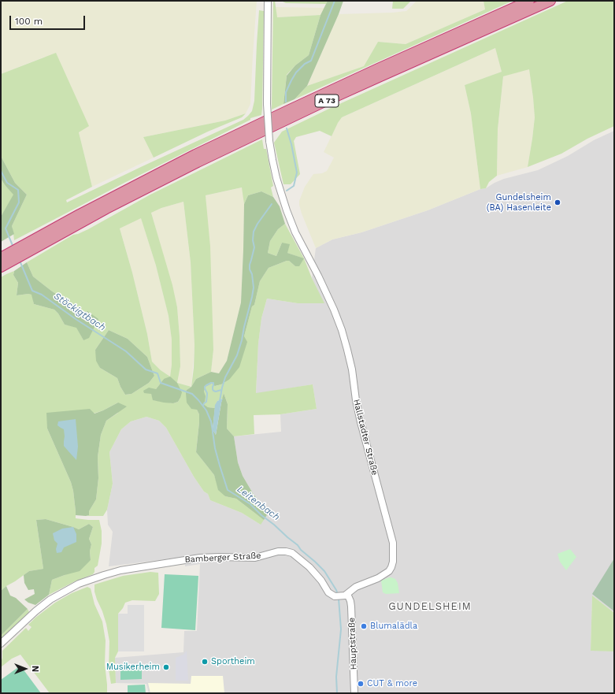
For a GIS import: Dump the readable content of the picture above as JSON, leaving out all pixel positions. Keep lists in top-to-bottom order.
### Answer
{
  "streets": {
    "highway": ["A 73"],
    "street": ["Hallstadter Straße", "Bamberger Straße", "Hauptstraße"]
  },
  "crossings": [
    ["Hallstadter Straße", "Bamberger Straße"],
    ["Hallstadter Straße", "Hauptstraße"],
    ["Bamberger Straße", "Hauptstraße"]
  ],
  "districts": ["GUNDELSHEIM"],
  "water": ["Stöckigtbach", "Leitenbach"],
  "places": [
    "Gundelsheim (BA) Hasenleite",
    "Blumalädla",
    "Sportheim",
    "Musikerheim",
    "CUT & more"
  ],
  "scale_bar": "100 m",
  "north": "right"
}
